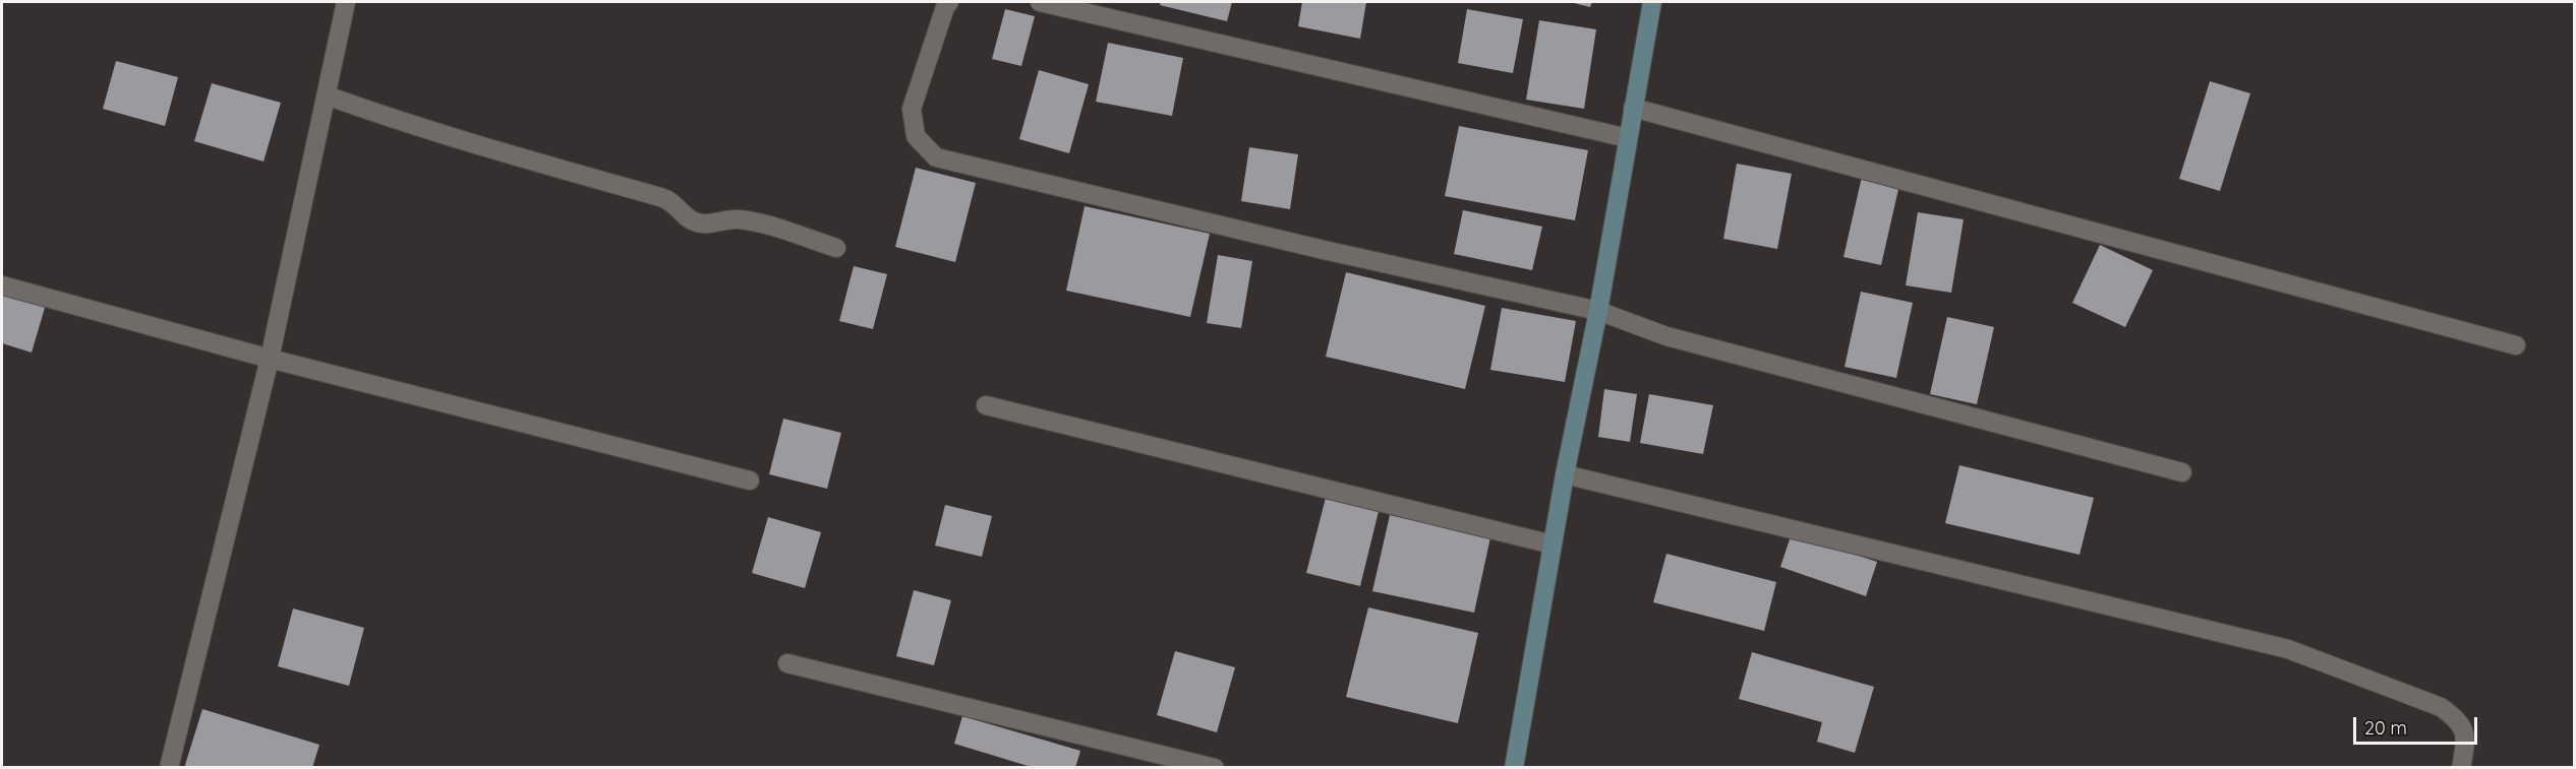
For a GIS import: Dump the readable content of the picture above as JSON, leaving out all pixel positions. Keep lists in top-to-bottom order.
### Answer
{
  "scale_bar": "20 m"
}
